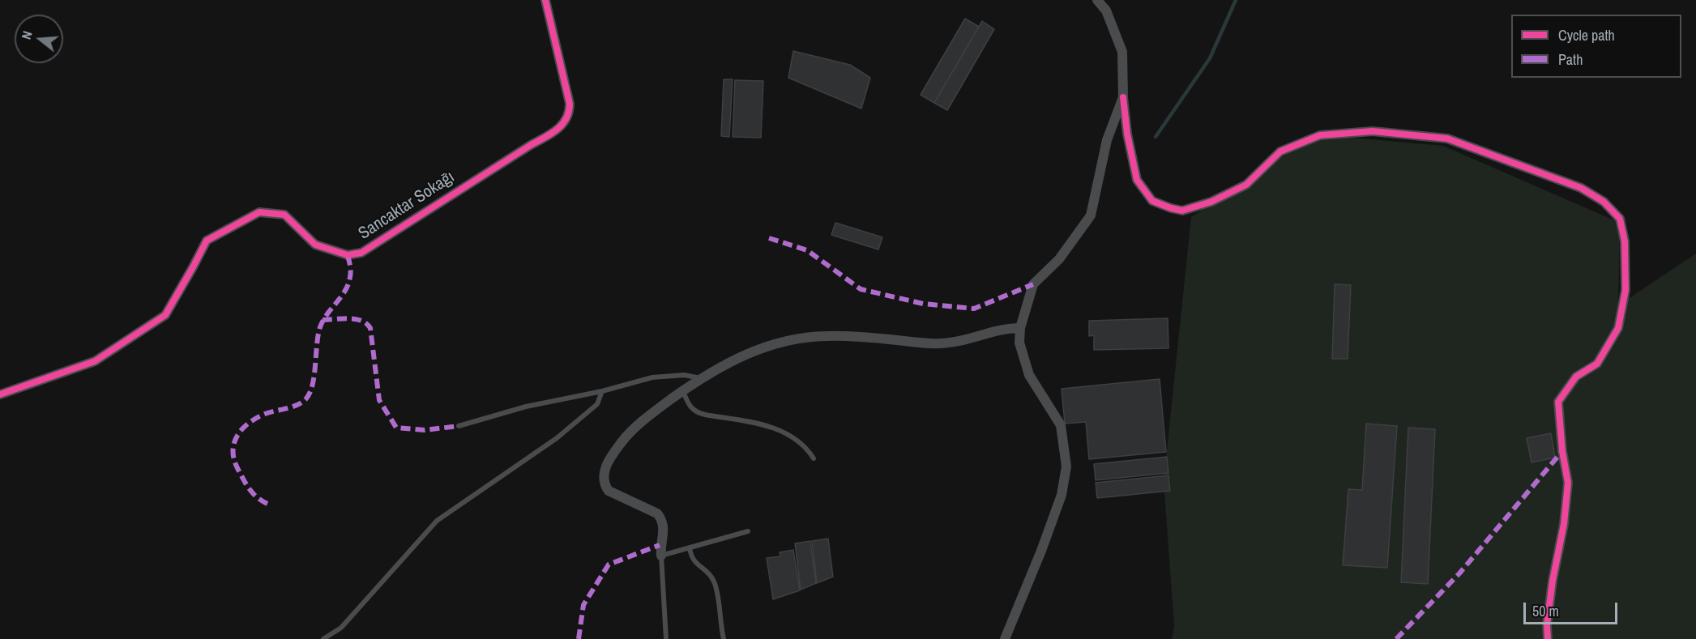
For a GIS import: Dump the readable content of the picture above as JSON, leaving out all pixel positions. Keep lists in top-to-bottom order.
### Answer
{
  "streets": {
    "street": ["Sancaktar Sokağı"]
  },
  "legend": ["Cycle path", "Path"],
  "scale_bar": "50 m",
  "north": "left"
}
